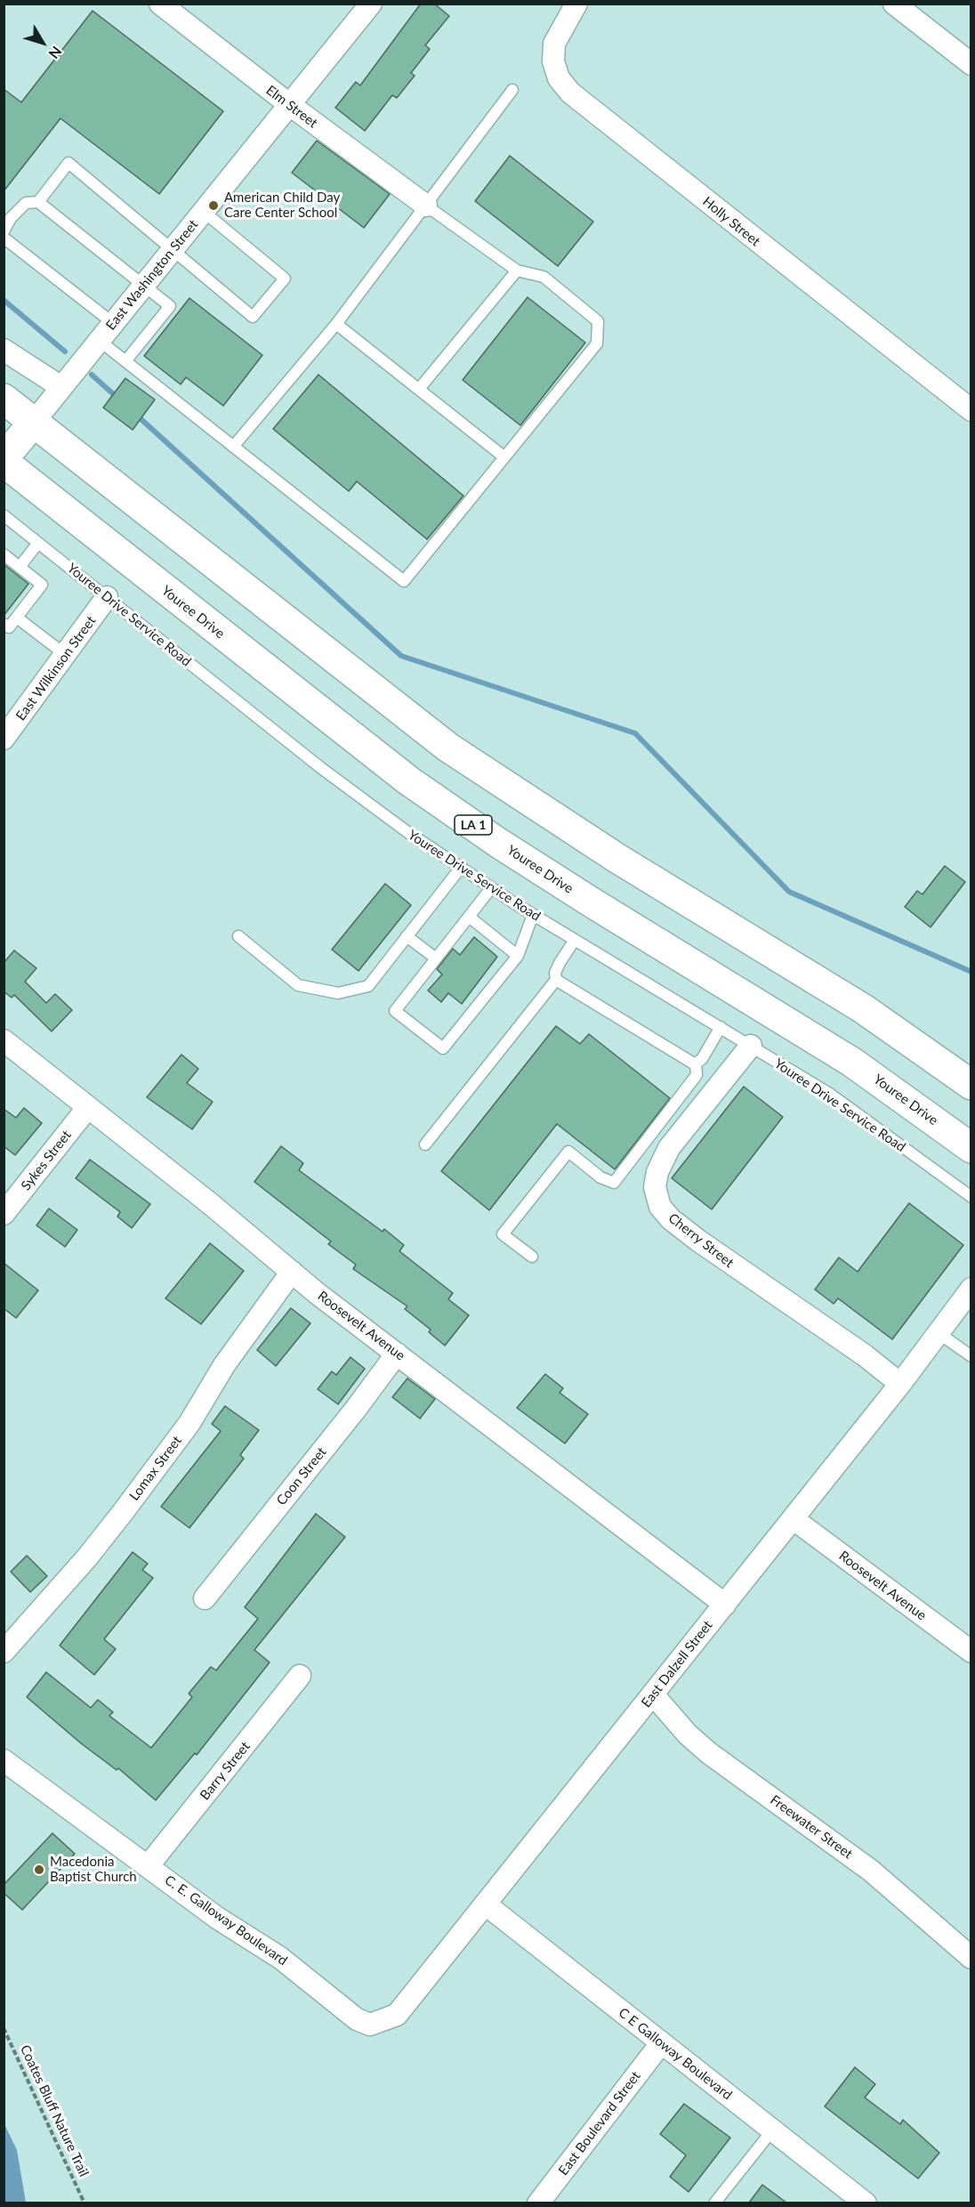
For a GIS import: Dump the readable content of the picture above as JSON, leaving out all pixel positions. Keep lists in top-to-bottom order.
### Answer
{
  "streets": {
    "main road": ["Youree Drive", "LA 1"],
    "street": [
      "Elm Street",
      "Holly Street",
      "East Washington Street",
      "East Wilkinson Street",
      "Sykes Street",
      "Cherry Street",
      "Roosevelt Avenue",
      "Lomax Street",
      "Coon Street",
      "East Dalzell Street",
      "Barry Street",
      "Freewater Street",
      "C. E. Galloway Boulevard",
      "C E Galloway Boulevard",
      "East Boulevard Street"
    ],
    "lane": ["Youree Drive Service Road"],
    "path": ["Coates Bluff Nature Trail"]
  },
  "crossings": [
    ["Elm Street", "East Washington Street"],
    ["Youree Drive Service Road", "East Wilkinson Street"],
    ["Youree Drive Service Road", "Cherry Street"],
    ["Sykes Street", "Roosevelt Avenue"],
    ["Cherry Street", "East Dalzell Street"],
    ["Roosevelt Avenue", "Lomax Street"],
    ["Roosevelt Avenue", "Coon Street"],
    ["Roosevelt Avenue", "East Dalzell Street"],
    ["East Dalzell Street", "Freewater Street"],
    ["East Dalzell Street", "C. E. Galloway Boulevard"],
    ["East Dalzell Street", "C E Galloway Boulevard"],
    ["Barry Street", "C. E. Galloway Boulevard"],
    ["C E Galloway Boulevard", "East Boulevard Street"]
  ],
  "places": ["American Child Day Care Center School", "Macedonia Baptist Church"],
  "north": "bottom right"
}
